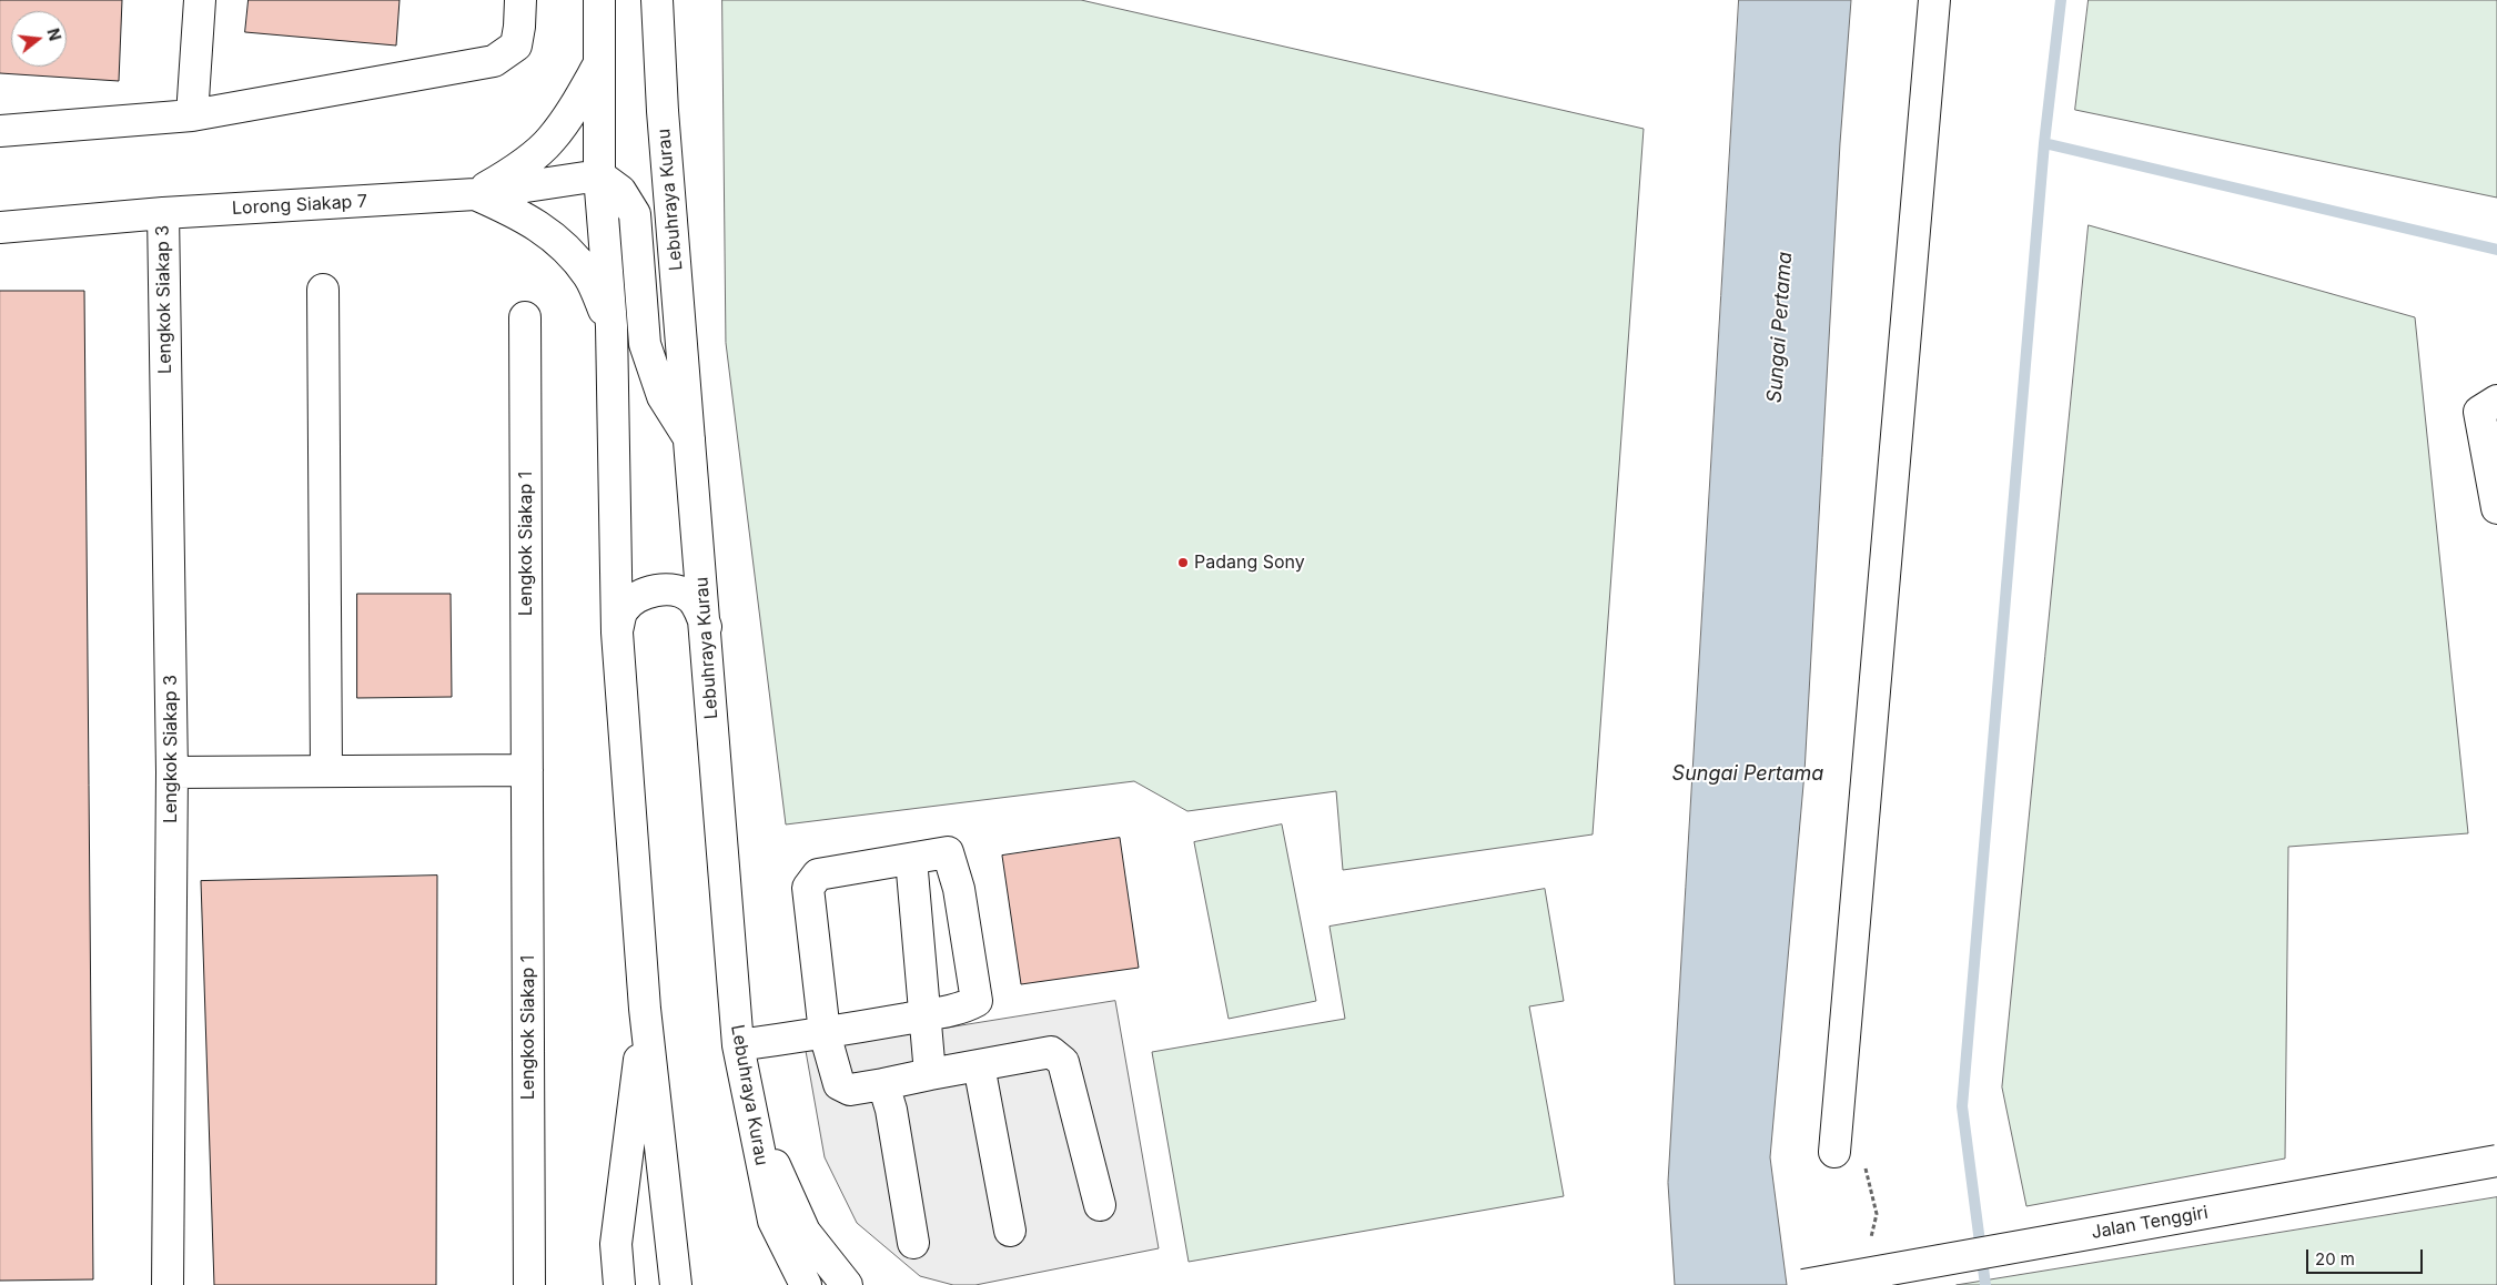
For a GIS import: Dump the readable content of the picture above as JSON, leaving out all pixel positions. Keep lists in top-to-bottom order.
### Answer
{
  "streets": {
    "street": [
      "Lebuhraya Kurau",
      "Lorong Siakap 7",
      "Lengkok Siakap 3",
      "Lengkok Siakap 1",
      "Jalan Tenggiri"
    ]
  },
  "crossings": [
    ["Lorong Siakap 7", "Lengkok Siakap 3"]
  ],
  "water": ["Sungai Pertama"],
  "places": ["Padang Sony"],
  "scale_bar": "20 m",
  "north": "right"
}
